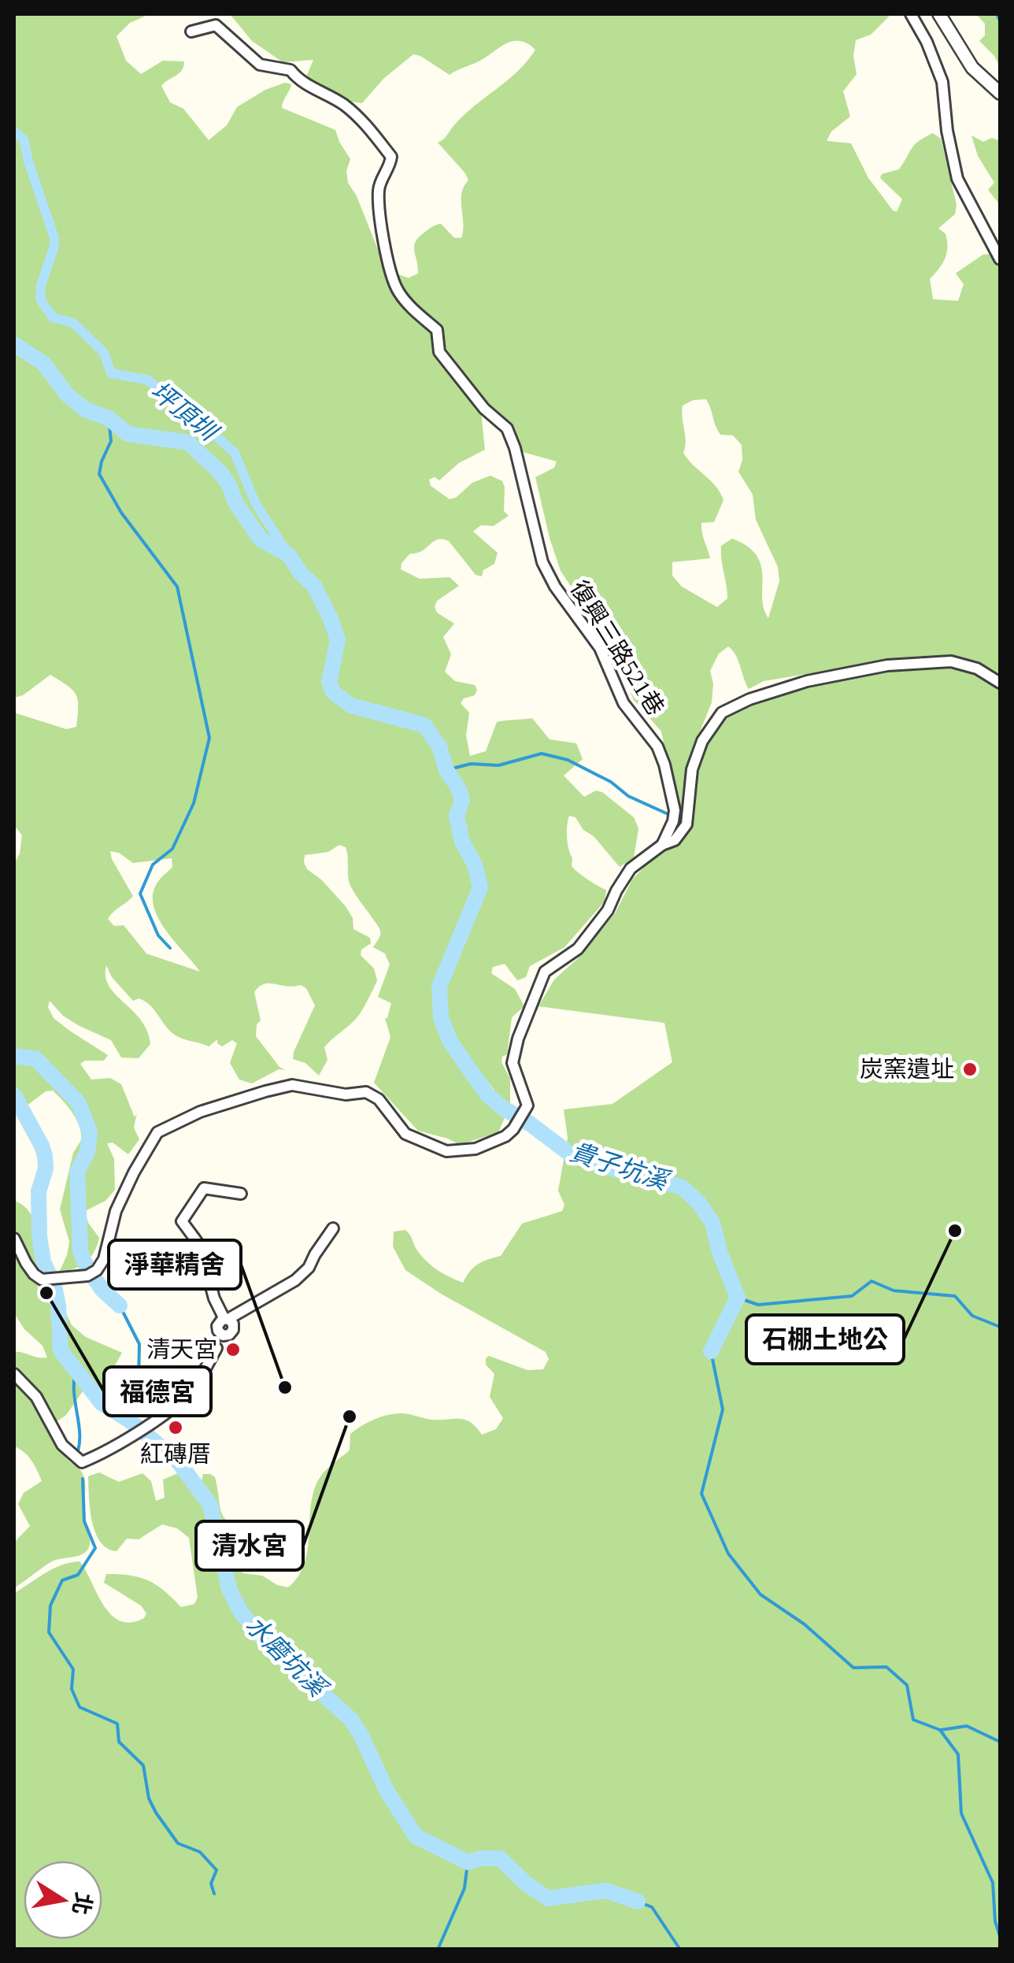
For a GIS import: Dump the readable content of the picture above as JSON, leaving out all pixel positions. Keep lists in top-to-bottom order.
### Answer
{
  "streets": {
    "street": ["復興三路521巷"]
  },
  "water": ["坪頂圳", "貴子坑溪", "水磨坑溪"],
  "places": [
    "炭窯遺址",
    "石棚土地公",
    "福德宮",
    "清天宮",
    "淨華精舍",
    "清水宮",
    "紅磚厝"
  ],
  "north": "right"
}
